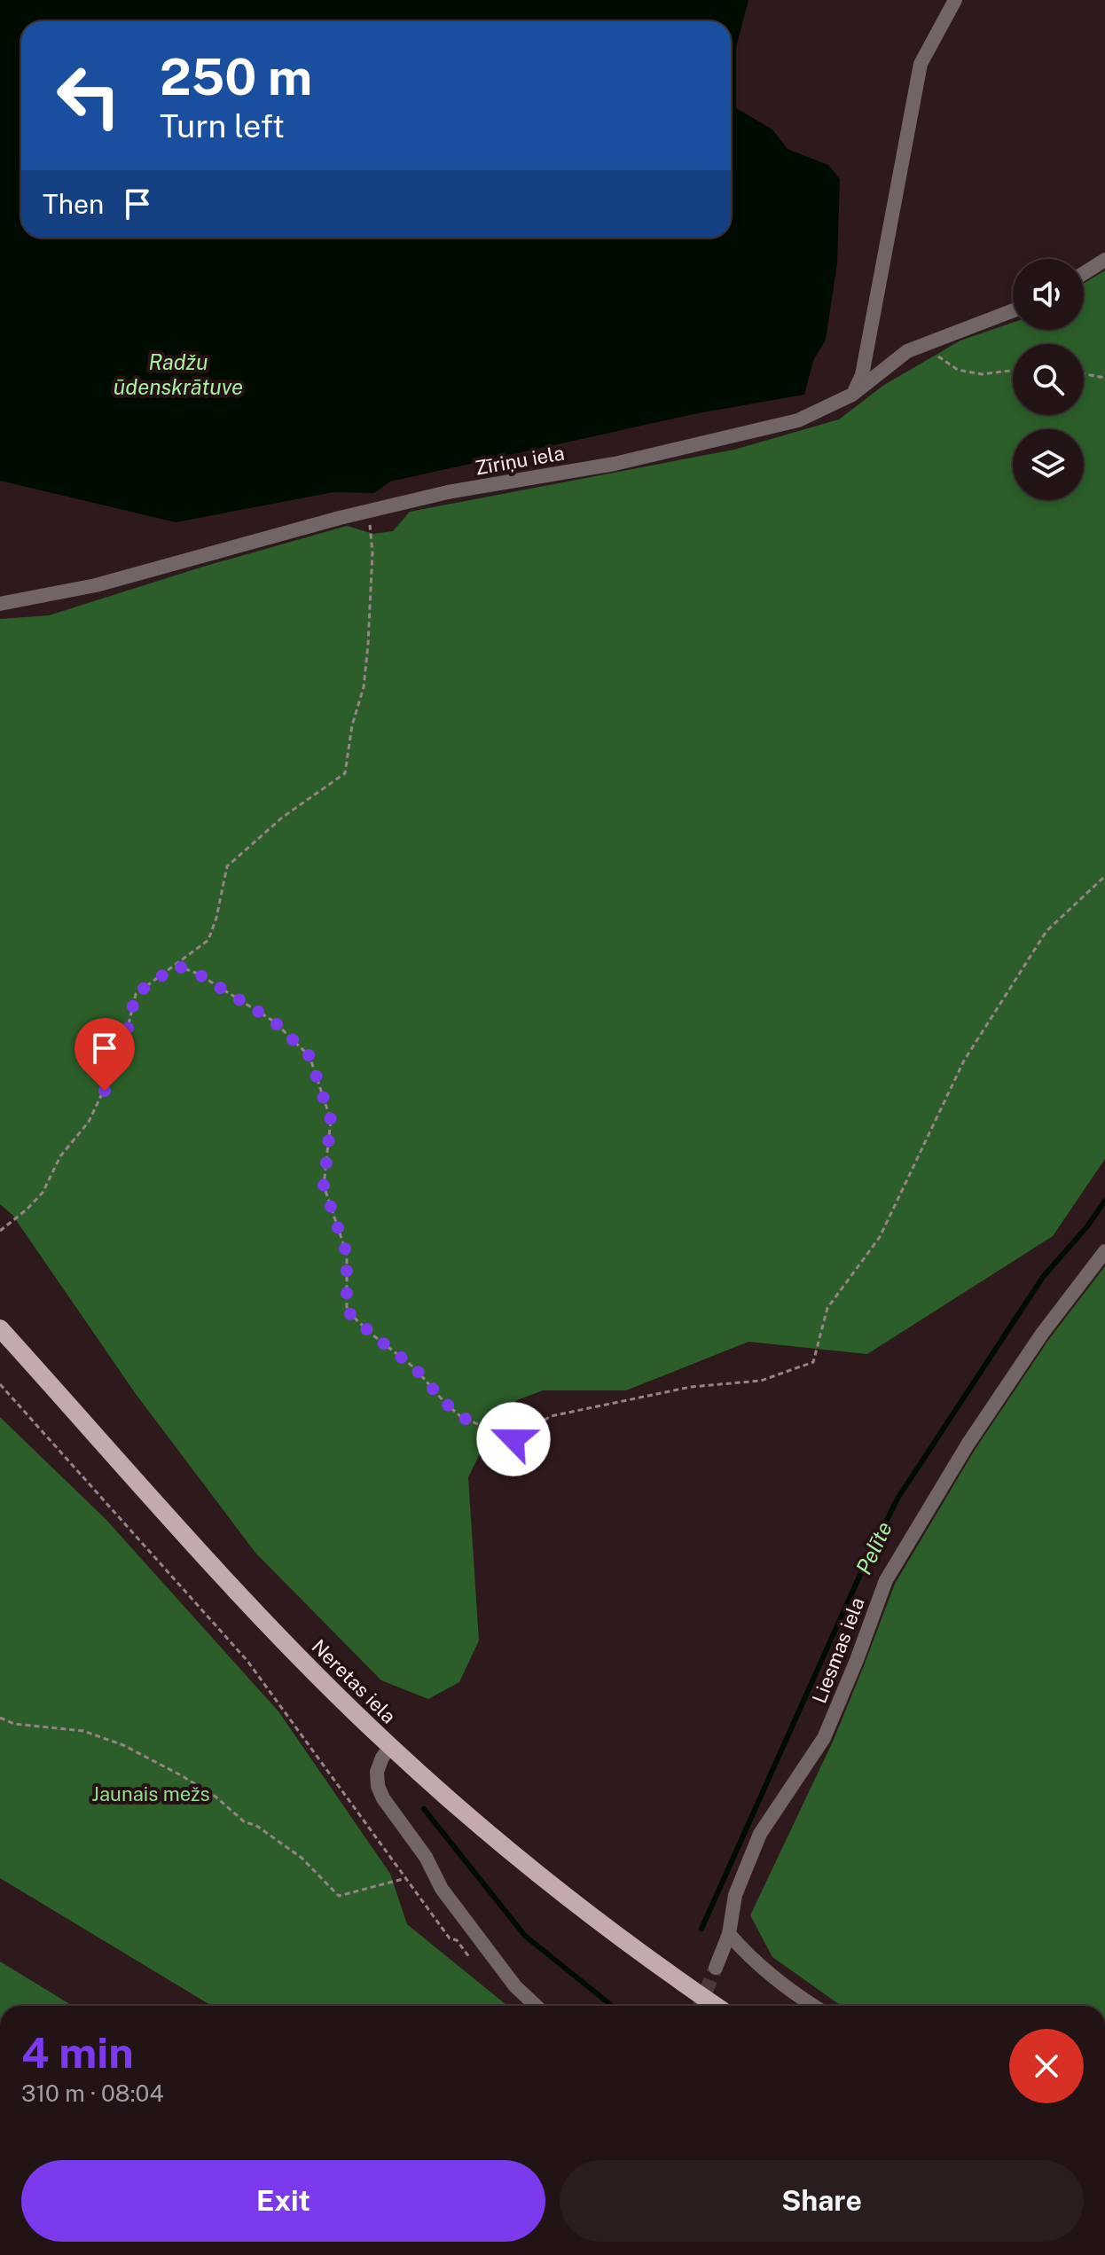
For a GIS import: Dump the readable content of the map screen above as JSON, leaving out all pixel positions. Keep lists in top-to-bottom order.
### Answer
{
  "streets": {
    "main road": ["Neretas iela"],
    "street": ["Zīriņu iela", "Liesmas iela"]
  },
  "water": ["Radžu ūdenskrātuve", "Pelīte"],
  "parks": ["Jaunais mežs"],
  "page": {
    "turn": ["250 m", "Turn left"],
    "then": "Then",
    "heading": ["4 min", "310 m · 08:04"],
    "buttons": ["Exit", "Share"]
  }
}
